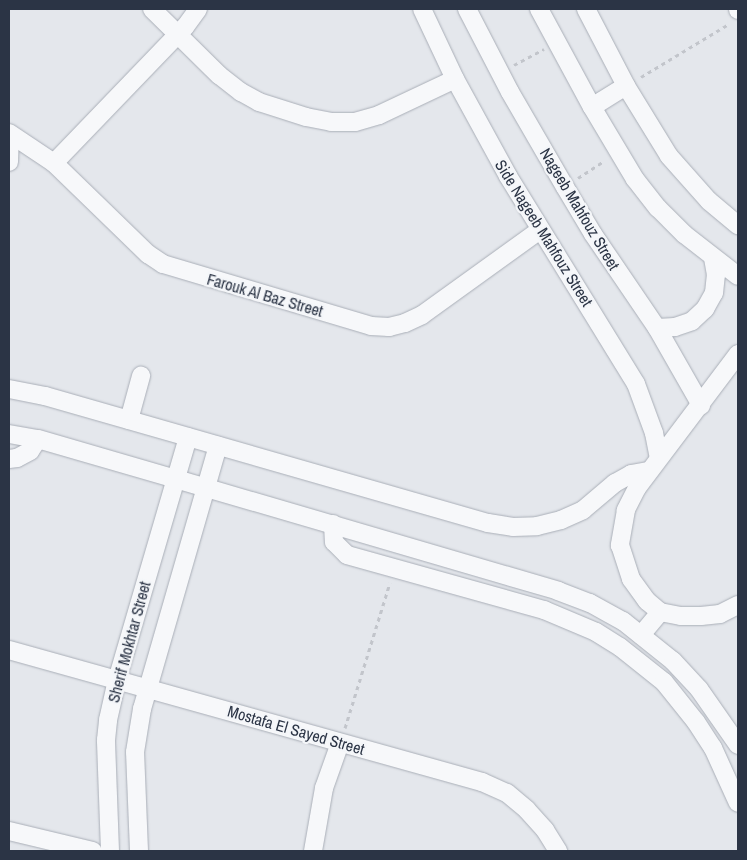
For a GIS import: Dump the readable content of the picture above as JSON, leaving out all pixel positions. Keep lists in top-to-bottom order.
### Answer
{
  "streets": {
    "street": [
      "Nageeb Mahfouz Street",
      "Side Nageeb Mahfouz Street",
      "Farouk Al Baz Street",
      "Sherif Mokhtar Street",
      "Mostafa El Sayed Street"
    ]
  },
  "crossings": [
    ["Side Nageeb Mahfouz Street", "Farouk Al Baz Street"],
    ["Sherif Mokhtar Street", "Mostafa El Sayed Street"]
  ]
}
